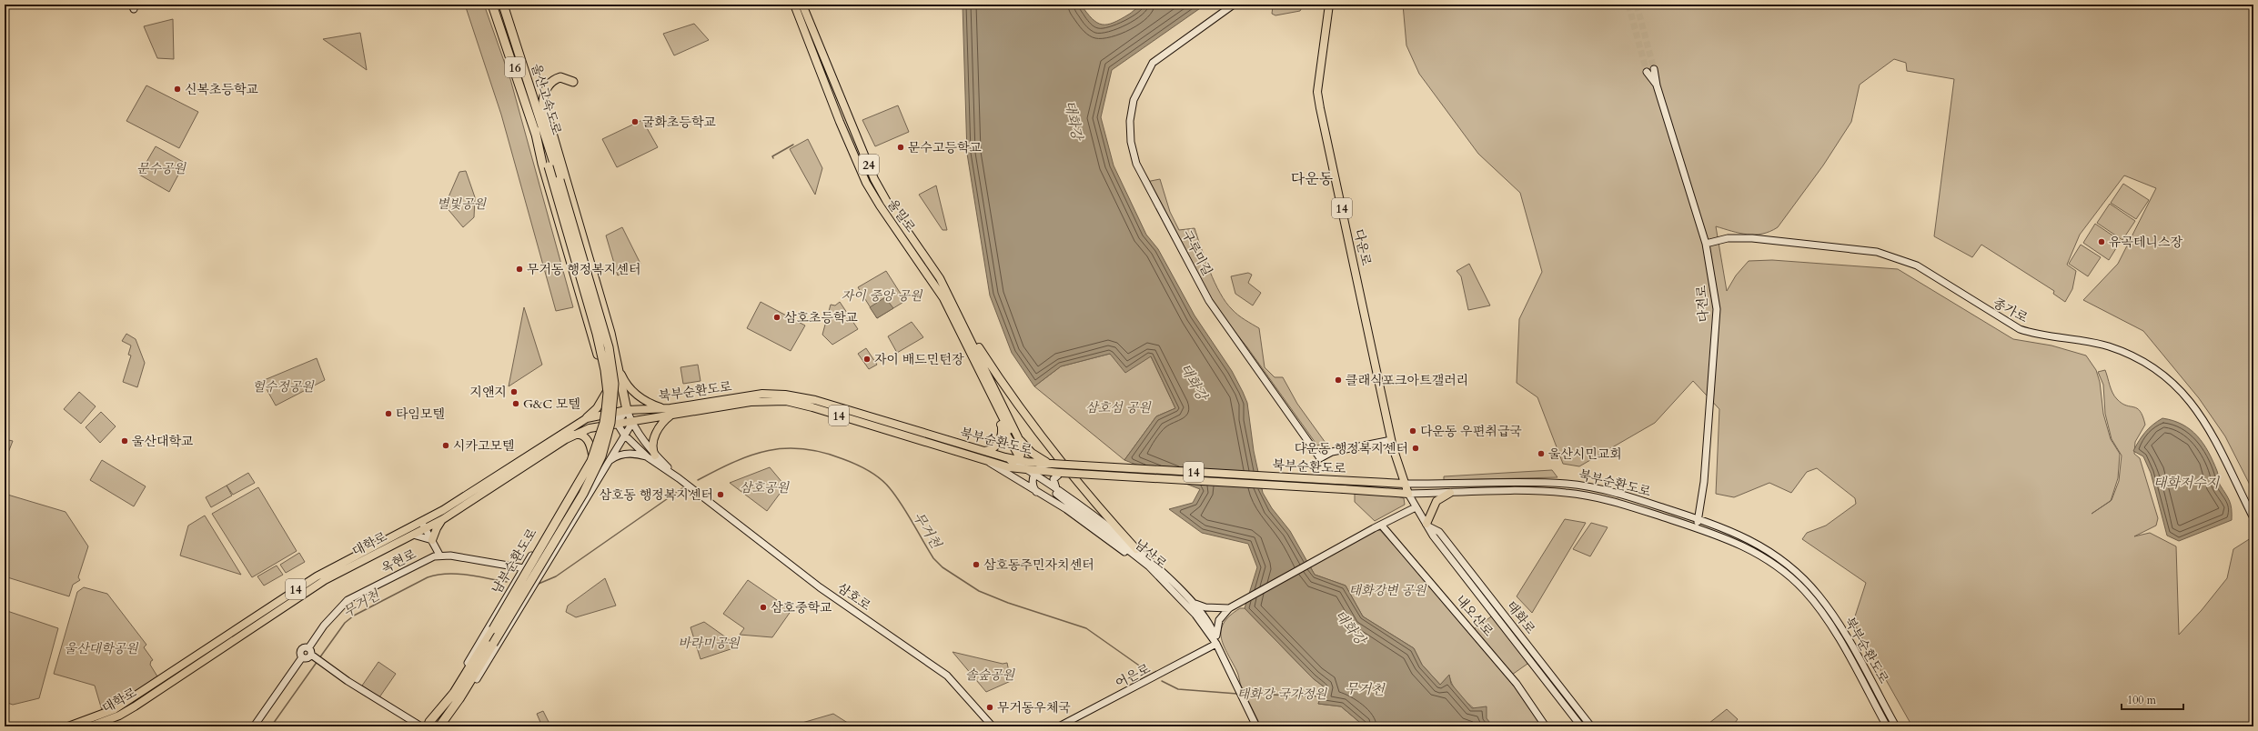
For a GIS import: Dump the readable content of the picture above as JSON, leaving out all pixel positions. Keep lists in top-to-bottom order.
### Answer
{
  "streets": {
    "highway": ["16", "울산고속도로"],
    "main road": [
      "24",
      "14",
      "울밀로",
      "다운로",
      "구루미길",
      "다전로",
      "종가로",
      "북부순환도로",
      "대학로",
      "남산로",
      "옥현로",
      "남부순환도로",
      "삼호로",
      "내오산로",
      "태화로",
      "어은로"
    ]
  },
  "crossings": [
    ["울산고속도로", "남부순환도로"],
    ["다운로", "구루미길"],
    ["다운로", "북부순환도로"],
    ["다운로", "태화로"],
    ["다전로", "종가로"],
    ["다전로", "북부순환도로"],
    ["북부순환도로", "대학로"],
    ["북부순환도로", "남부순환도로"],
    ["북부순환도로", "태화로"],
    ["대학로", "남부순환도로"],
    ["남산로", "어은로"]
  ],
  "districts": ["다운동"],
  "water": ["태화강", "태화저수지", "무거천"],
  "parks": [
    "문수공원",
    "별빛공원",
    "자이 중앙 공원",
    "헐수정공원",
    "삼호섬 공원",
    "삼호공원",
    "태화강변 공원",
    "바라미공원",
    "울산대학공원",
    "솔숲공원",
    "태화강 국가정원"
  ],
  "places": [
    "신복초등학교",
    "굴화초등학교",
    "문수고등학교",
    "유곡테니스장",
    "무거동 행정복지센터",
    "삼호초등학교",
    "자이 배드민턴장",
    "클래식포크아트갤러리",
    "지앤지",
    "G&C 모텔",
    "타임모텔",
    "다운동 우편취급국",
    "울산대학교",
    "시카고모텔",
    "다운동 행정복지센터",
    "울산시민교회",
    "삼호동 행정복지센터",
    "삼호동주민자치센터",
    "삼호중학교",
    "무거동우체국"
  ],
  "scale_bar": "100 m"
}
